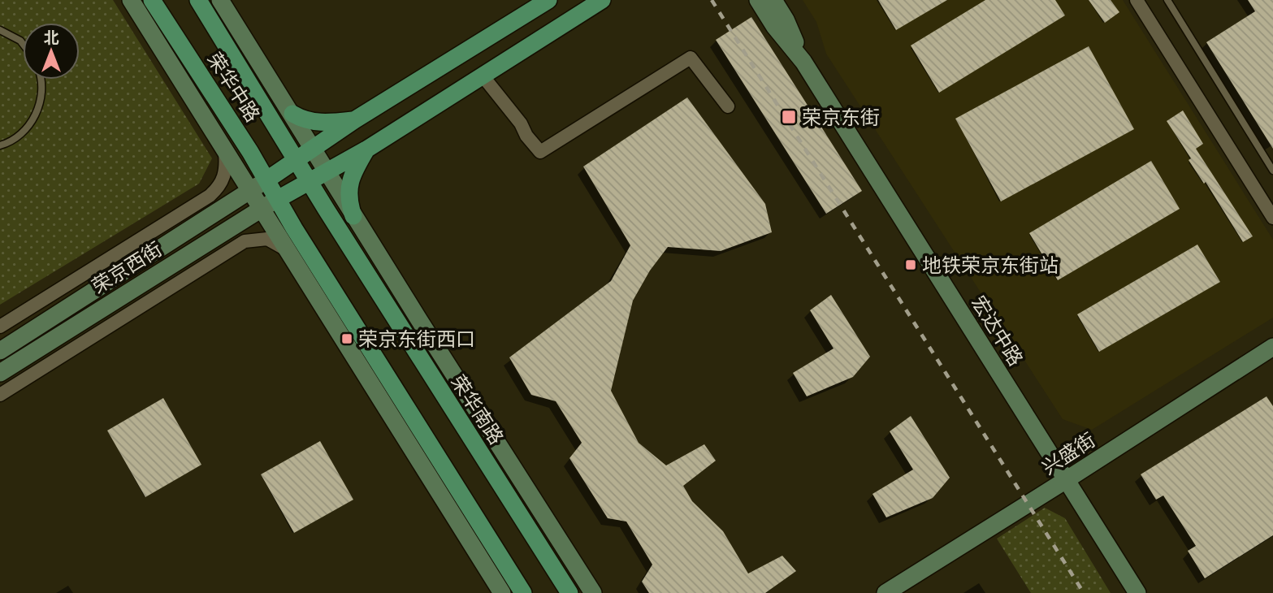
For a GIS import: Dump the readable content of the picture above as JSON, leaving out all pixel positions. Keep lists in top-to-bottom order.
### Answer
{
  "streets": {
    "main road": ["荣华中路", "荣华南路"],
    "street": ["荣京西街", "宏达中路", "兴盛街"]
  },
  "crossings": [
    ["荣华中路", "荣京西街"],
    ["荣华中路", "荣华南路"],
    ["宏达中路", "兴盛街"]
  ],
  "places": {
    "transit": ["荣京东街", "地铁荣京东街站", "荣京东街西口"]
  },
  "north": "top"
}
